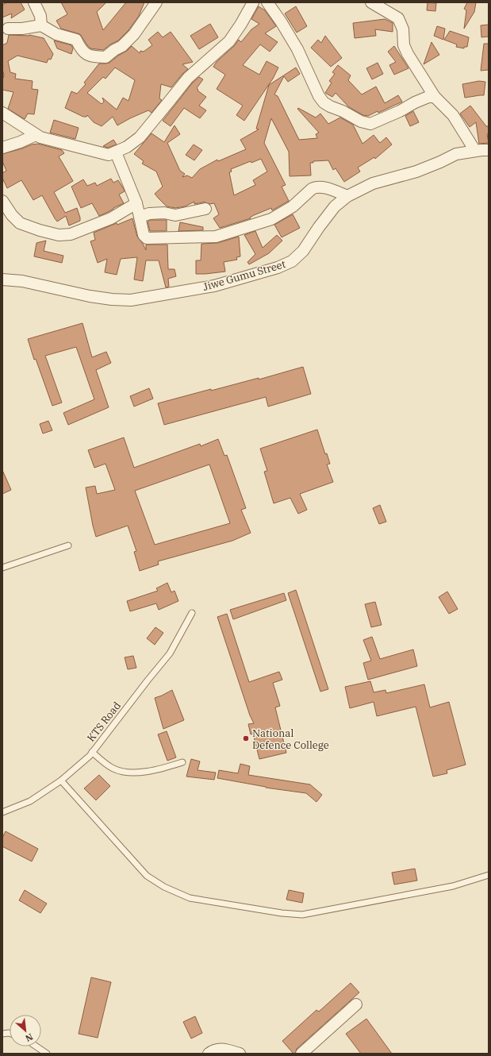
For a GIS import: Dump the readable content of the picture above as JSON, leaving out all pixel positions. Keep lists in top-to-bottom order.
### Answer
{
  "streets": {
    "street": ["Jiwe Gumu Street"],
    "lane": ["KTS Road"]
  },
  "places": ["National Defence College"],
  "north": "bottom right"
}
